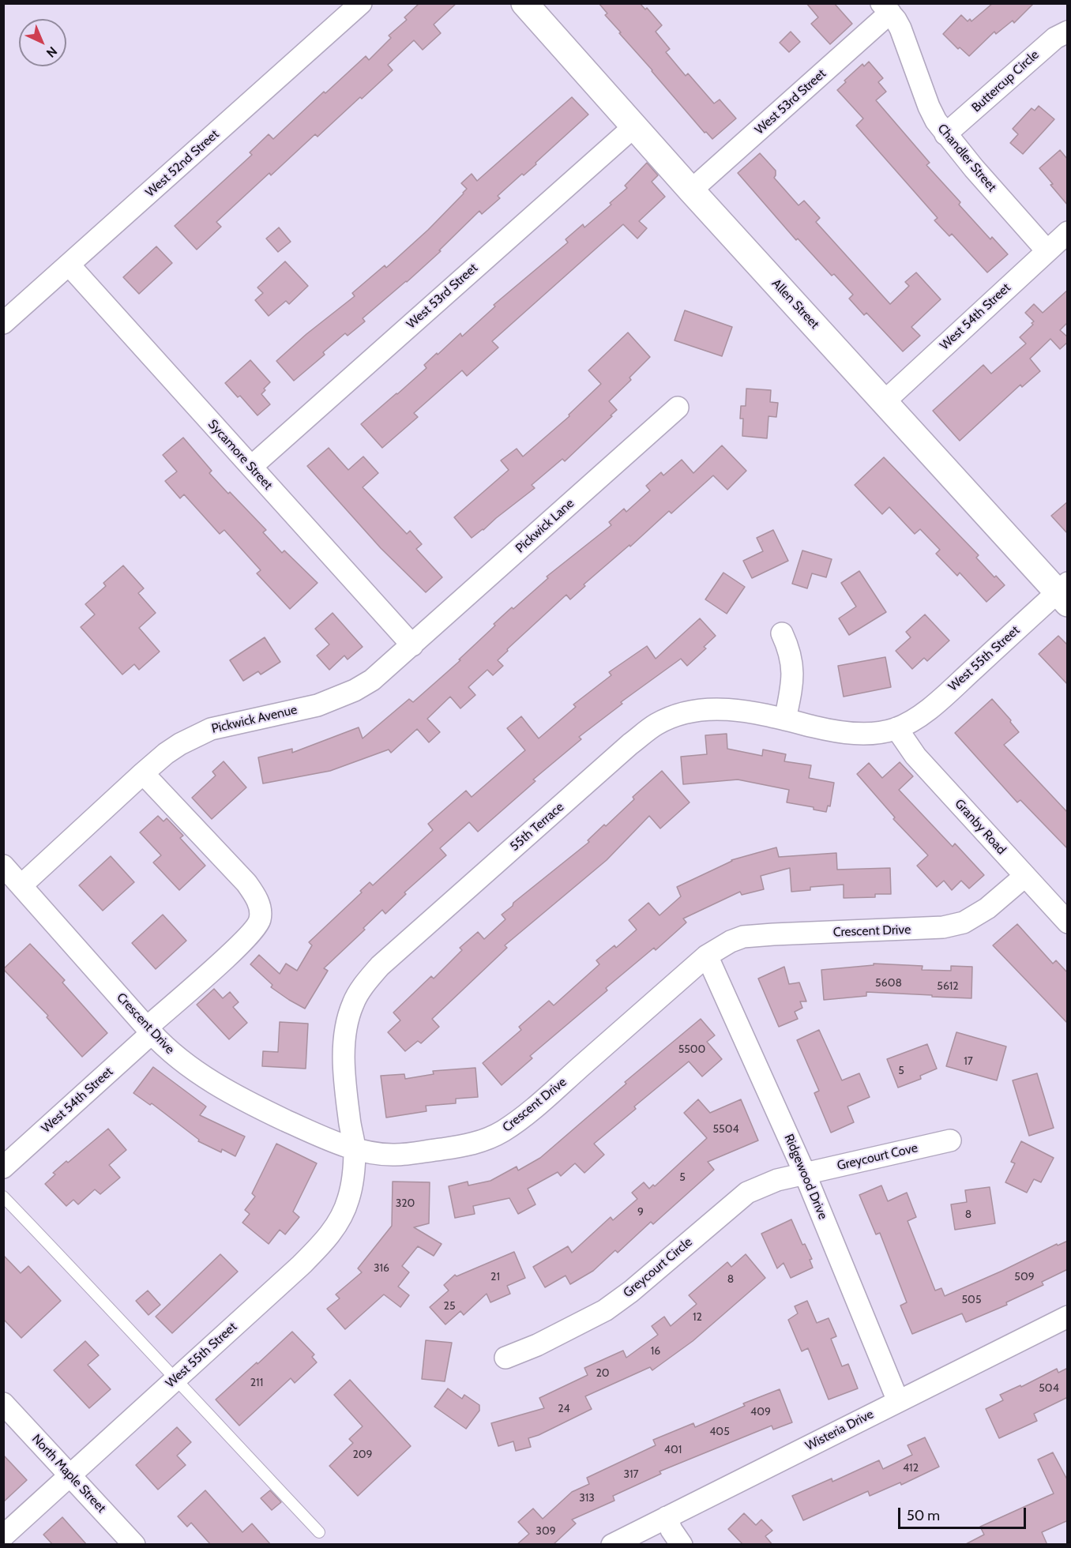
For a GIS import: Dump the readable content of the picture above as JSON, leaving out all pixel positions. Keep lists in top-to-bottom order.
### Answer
{
  "streets": {
    "street": [
      "Buttercup Circle",
      "West 53rd Street",
      "Chandler Street",
      "West 52nd Street",
      "Allen Street",
      "West 54th Street",
      "Sycamore Street",
      "Pickwick Lane",
      "West 55th Street",
      "Pickwick Avenue",
      "55th Terrace",
      "Granby Road",
      "Crescent Drive",
      "Greycourt Cove",
      "Ridgewood Drive",
      "Greycourt Circle",
      "Wisteria Drive",
      "North Maple Street"
    ]
  },
  "crossings": [
    ["Buttercup Circle", "Chandler Street"],
    ["West 53rd Street", "Chandler Street"],
    ["West 53rd Street", "Allen Street"],
    ["West 53rd Street", "Sycamore Street"],
    ["Chandler Street", "West 54th Street"],
    ["West 52nd Street", "Sycamore Street"],
    ["Allen Street", "West 54th Street"],
    ["Allen Street", "West 55th Street"],
    ["West 54th Street", "Pickwick Avenue"],
    ["West 54th Street", "Crescent Drive"],
    ["Sycamore Street", "Pickwick Lane"],
    ["Sycamore Street", "Pickwick Avenue"],
    ["Pickwick Lane", "Pickwick Avenue"],
    ["West 55th Street", "55th Terrace"],
    ["West 55th Street", "Granby Road"],
    ["West 55th Street", "Crescent Drive"],
    ["West 55th Street", "North Maple Street"],
    ["Pickwick Avenue", "Crescent Drive"],
    ["55th Terrace", "Granby Road"],
    ["55th Terrace", "Crescent Drive"],
    ["Granby Road", "Crescent Drive"],
    ["Crescent Drive", "Ridgewood Drive"],
    ["Greycourt Cove", "Ridgewood Drive"],
    ["Greycourt Cove", "Greycourt Circle"],
    ["Ridgewood Drive", "Greycourt Circle"],
    ["Ridgewood Drive", "Wisteria Drive"]
  ],
  "house_numbers": [
    "5608",
    "5612",
    "5500",
    "17",
    "5",
    "5504",
    "5",
    "320",
    "9",
    "8",
    "316",
    "21",
    "509",
    "8",
    "505",
    "25",
    "12",
    "16",
    "20",
    "211",
    "504",
    "24",
    "409",
    "405",
    "401",
    "209",
    "412",
    "317",
    "313",
    "309"
  ],
  "scale_bar": "50 m",
  "north": "bottom right"
}
